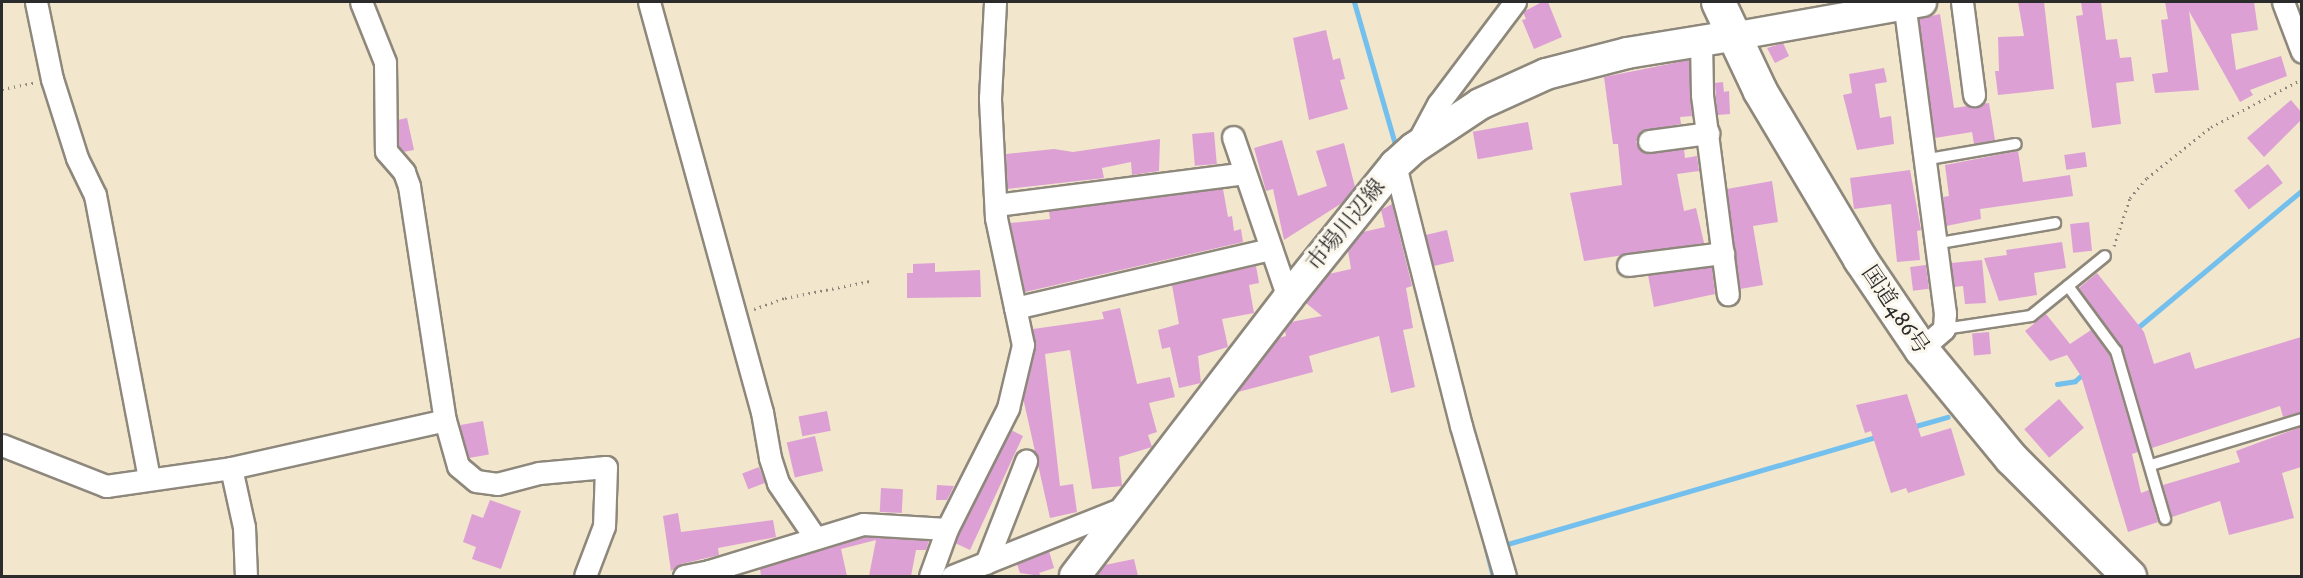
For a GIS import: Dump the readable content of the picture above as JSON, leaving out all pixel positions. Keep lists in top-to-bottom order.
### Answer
{
  "streets": {
    "highway": ["国道486号"],
    "main road": ["市場川辺線"]
  },
  "crossings": [
    ["市場川辺線", "国道486号"]
  ]
}
